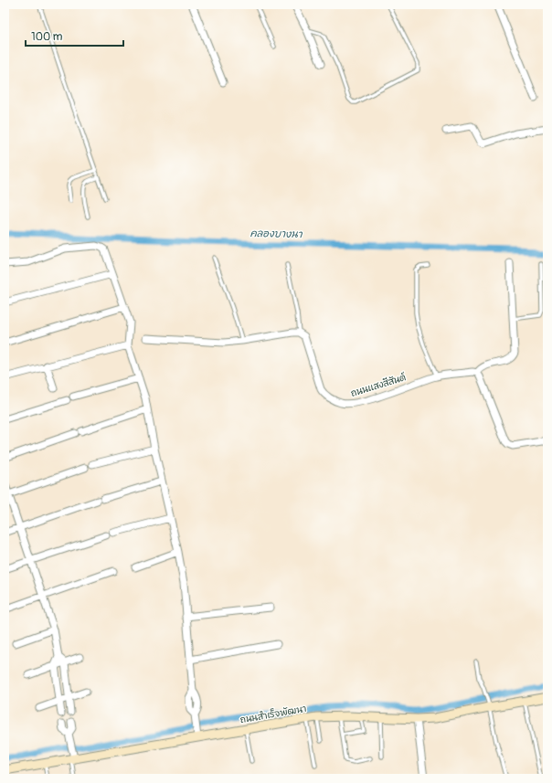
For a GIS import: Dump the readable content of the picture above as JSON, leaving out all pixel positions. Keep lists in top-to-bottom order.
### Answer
{
  "streets": {
    "street": ["ถนนแสงสีสันต์", "ถนนสำเร็จพัฒนา"]
  },
  "water": ["คลองบางนา"],
  "scale_bar": "100 m"
}
